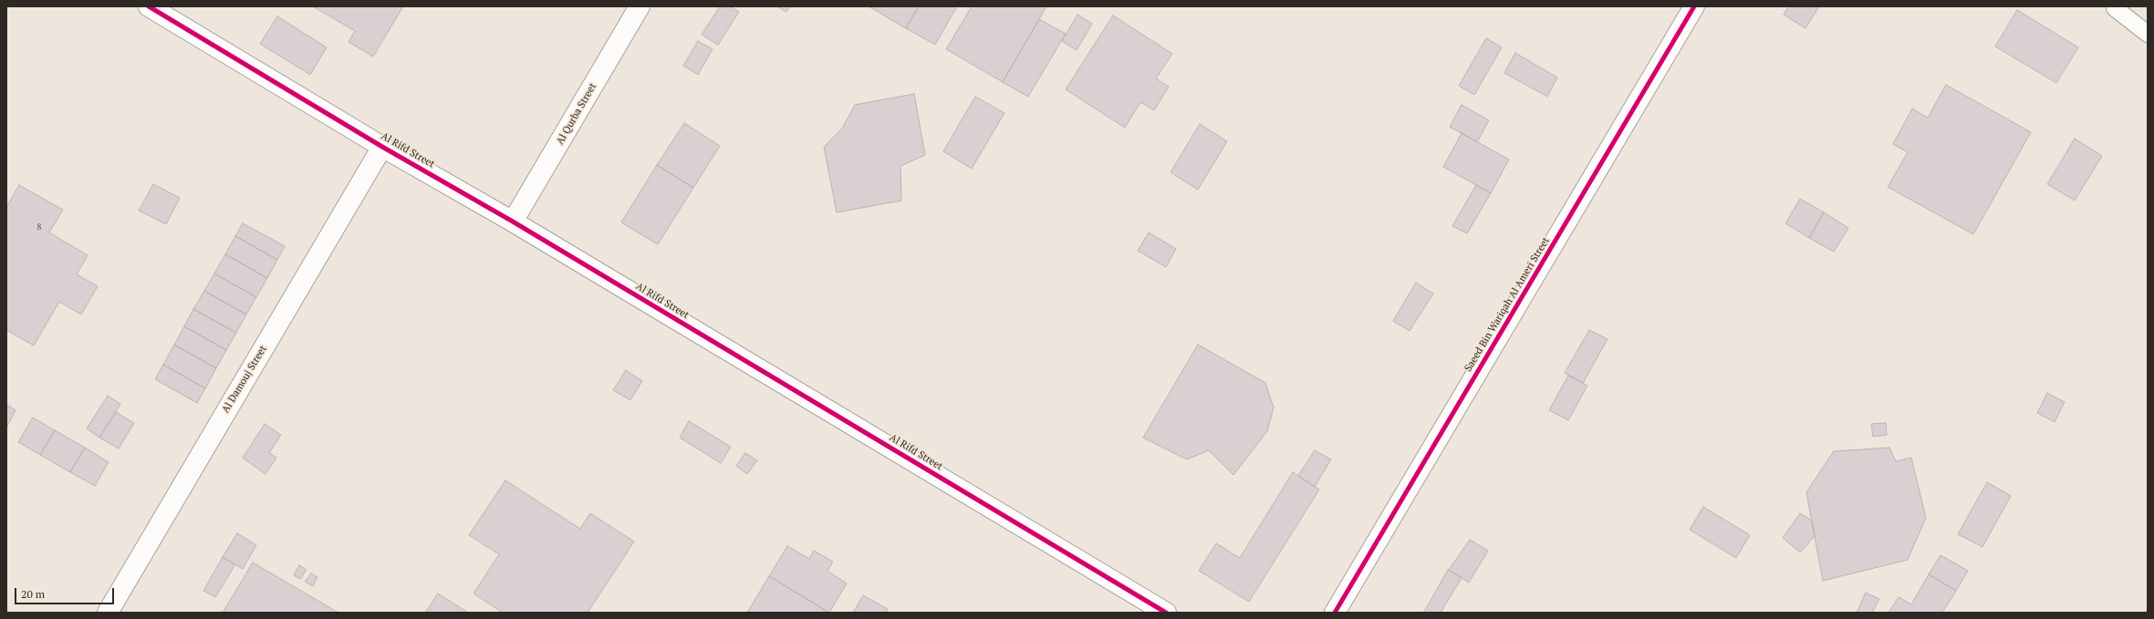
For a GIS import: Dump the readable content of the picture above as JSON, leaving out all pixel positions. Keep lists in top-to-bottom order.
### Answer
{
  "streets": {
    "street": [
      "Al Qurba Street",
      "Al Rifd Street",
      "Saeed Bin Wariqah Al Ameri Street",
      "Al Damouj Street"
    ]
  },
  "crossings": [
    ["Al Qurba Street", "Al Rifd Street"],
    ["Al Rifd Street", "Al Damouj Street"]
  ],
  "house_numbers": ["8"],
  "scale_bar": "20 m"
}
